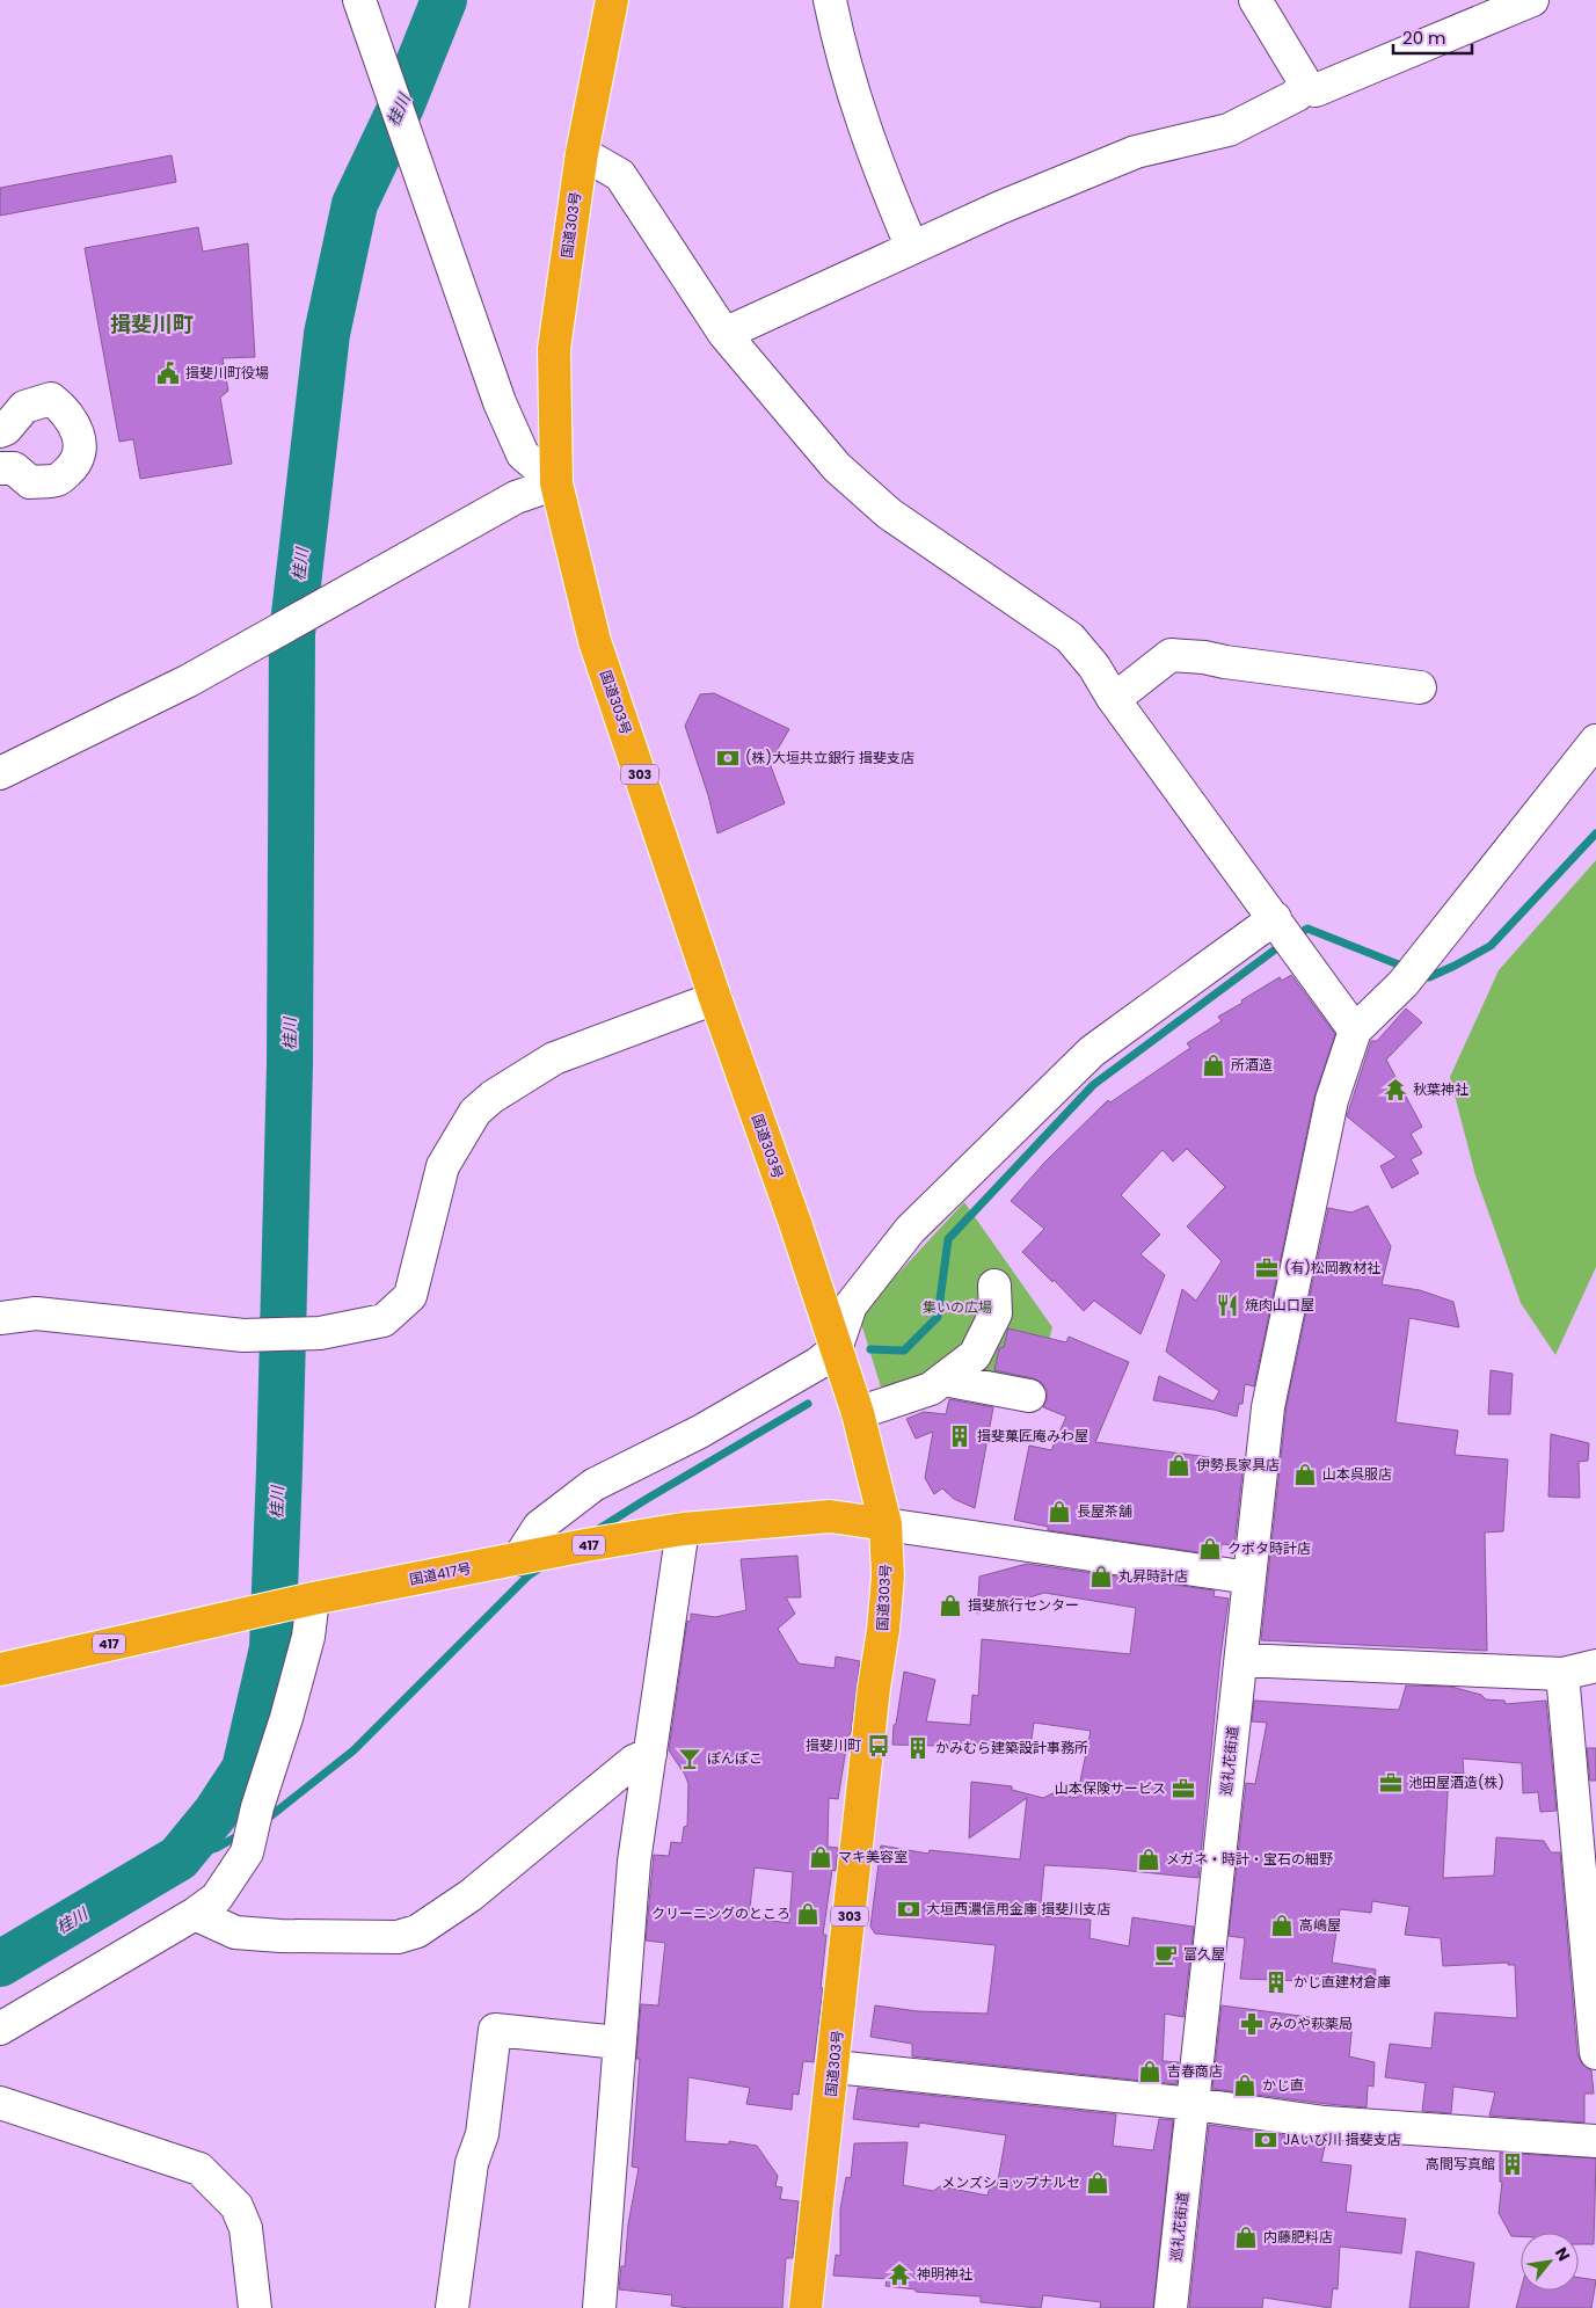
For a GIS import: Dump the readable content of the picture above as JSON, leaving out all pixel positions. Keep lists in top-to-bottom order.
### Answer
{
  "streets": {
    "highway": [
      "国道303号",
      "303",
      "417",
      "国道417号"
    ],
    "street": ["巡礼花街道"]
  },
  "crossings": [
    ["国道303号", "国道417号"]
  ],
  "districts": ["揖斐川町"],
  "water": ["桂川"],
  "parks": ["集いの広場"],
  "places": {
    "public building": ["揖斐川町役場"],
    "bank": ["(株)大垣共立銀行 揖斐支店", "大垣西濃信用金庫 揖斐川支店", "JAいび川 揖斐支店"],
    "shop": [
      "所酒造",
      "伊勢長家具店",
      "山本呉服店",
      "長屋茶舗",
      "クボタ時計店",
      "丸昇時計店",
      "揖斐旅行センター",
      "マキ美容室",
      "メガネ・時計・宝石の細野",
      "クリーニングのところ",
      "高嶋屋",
      "吉春商店",
      "かじ直",
      "メンズショップナルセ",
      "内藤肥料店"
    ],
    "temple": ["秋葉神社", "神明神社"],
    "office": ["(有)松岡教材社", "池田屋酒造(株)", "山本保険サービス"],
    "restaurant": ["焼肉山口屋"],
    "building": [
      "揖斐菓匠庵みわ屋",
      "かみむら建築設計事務所",
      "かじ直建材倉庫",
      "高間写真館"
    ],
    "bus stop": ["揖斐川町"],
    "bar": ["ぽんぽこ"],
    "cafe": ["富久屋"],
    "pharmacy": ["みのや萩薬局"]
  },
  "scale_bar": "20 m",
  "north": "top right"
}
